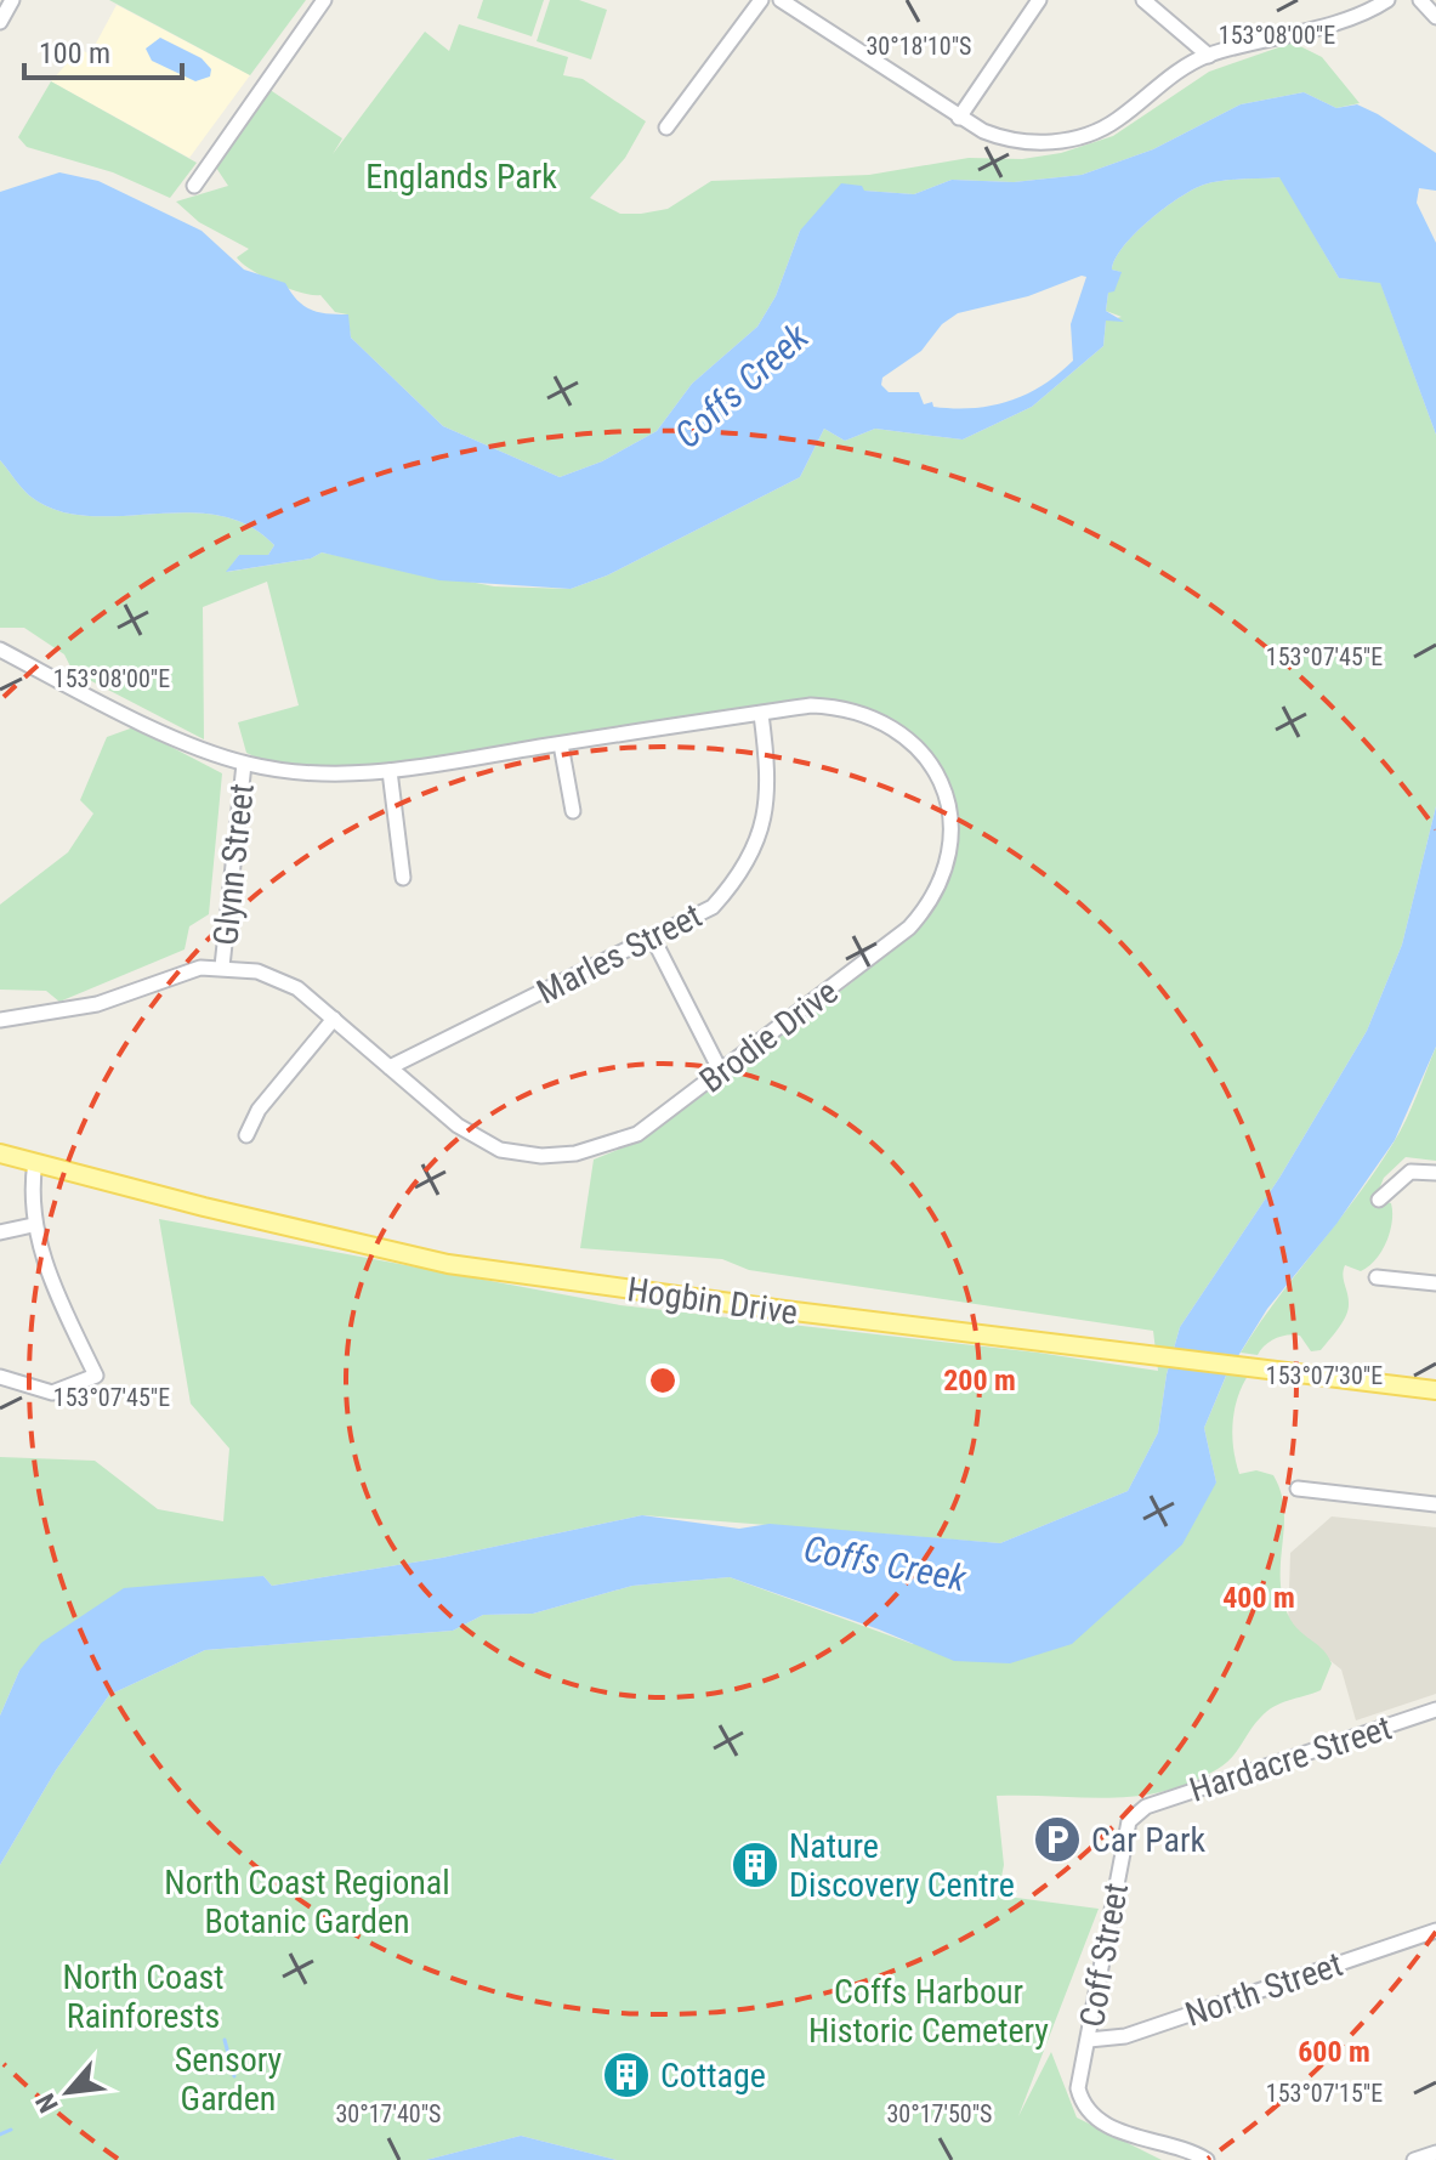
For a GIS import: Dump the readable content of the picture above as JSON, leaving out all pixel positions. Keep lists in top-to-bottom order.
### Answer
{
  "streets": {
    "main road": ["Hogbin Drive"],
    "street": [
      "Glynn Street",
      "Marles Street",
      "Brodie Drive",
      "Hardacre Street",
      "Coff Street",
      "North Street"
    ]
  },
  "crossings": [
    ["Glynn Street", "Brodie Drive"],
    ["Marles Street", "Brodie Drive"],
    ["Hardacre Street", "Coff Street"],
    ["Coff Street", "North Street"]
  ],
  "water": ["Coffs Creek"],
  "parks": [
    "Englands Park",
    "North Coast Regional Botanic Garden",
    "North Coast Rainforests",
    "Coffs Harbour Historic Cemetery",
    "Sensory Garden"
  ],
  "places": {
    "parking": ["Car Park"],
    "building": ["Nature Discovery Centre", "Cottage"]
  },
  "scale_bar": "100 m",
  "north": "bottom left",
  "coordinates": [
    "153°08'00\"E",
    "30°18'10\"S",
    "153°07'45\"E",
    "153°07'30\"E",
    "153°07'15\"E",
    "30°17'40\"S",
    "30°17'50\"S"
  ],
  "rings": ["200 m", "400 m", "600 m"]
}
